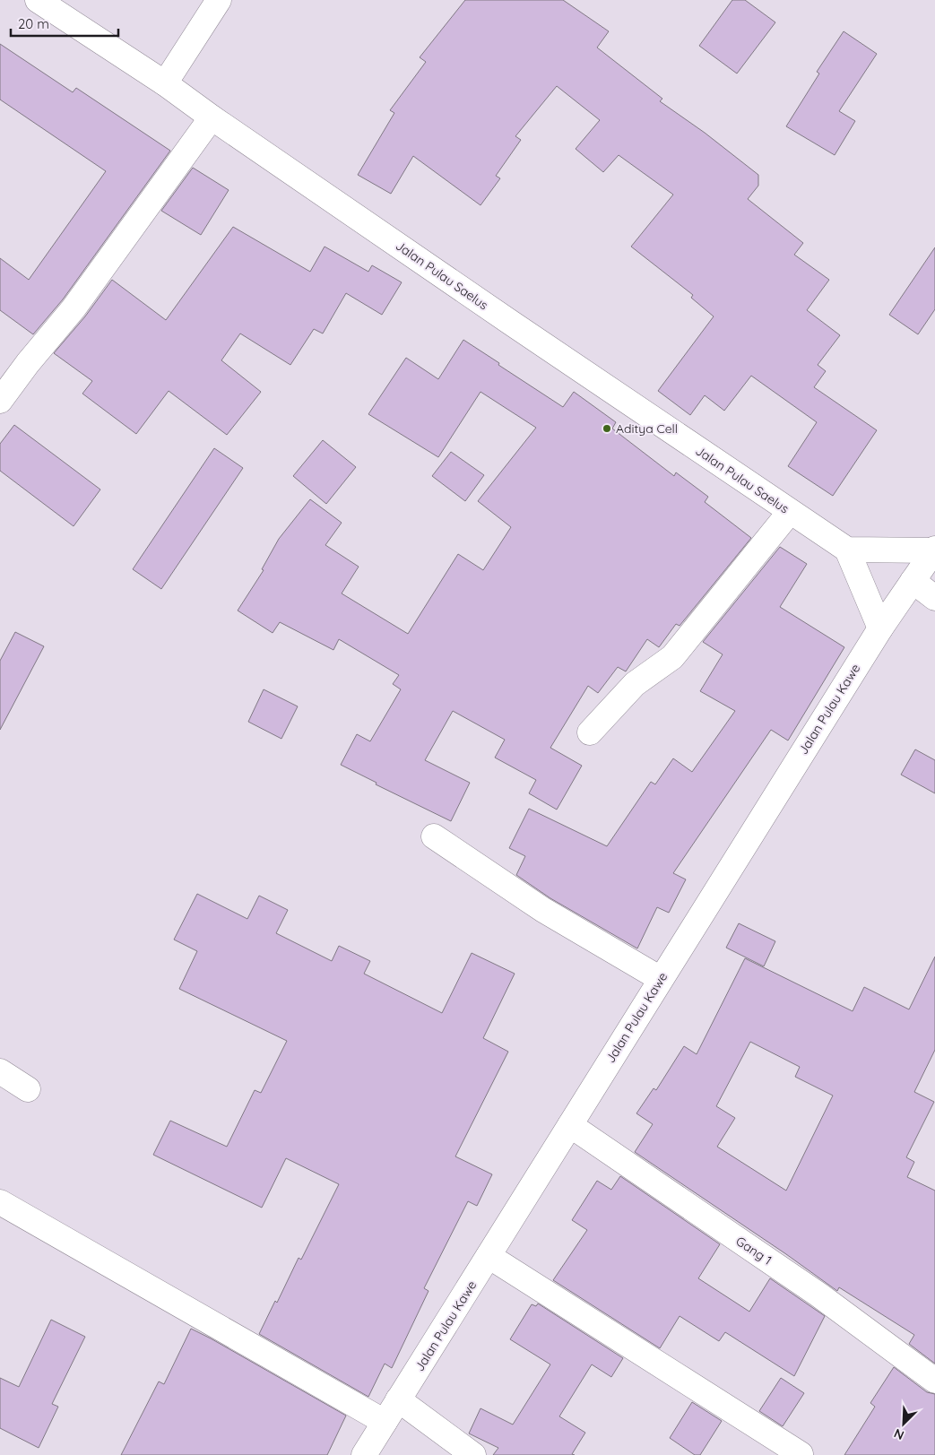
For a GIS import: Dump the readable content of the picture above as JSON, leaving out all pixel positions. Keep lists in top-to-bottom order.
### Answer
{
  "streets": {
    "street": ["Jalan Pulau Saelus", "Jalan Pulau Kawe", "Gang 1"]
  },
  "crossings": [
    ["Jalan Pulau Kawe", "Gang 1"]
  ],
  "places": ["Aditya Cell"],
  "scale_bar": "20 m",
  "north": "bottom left"
}
